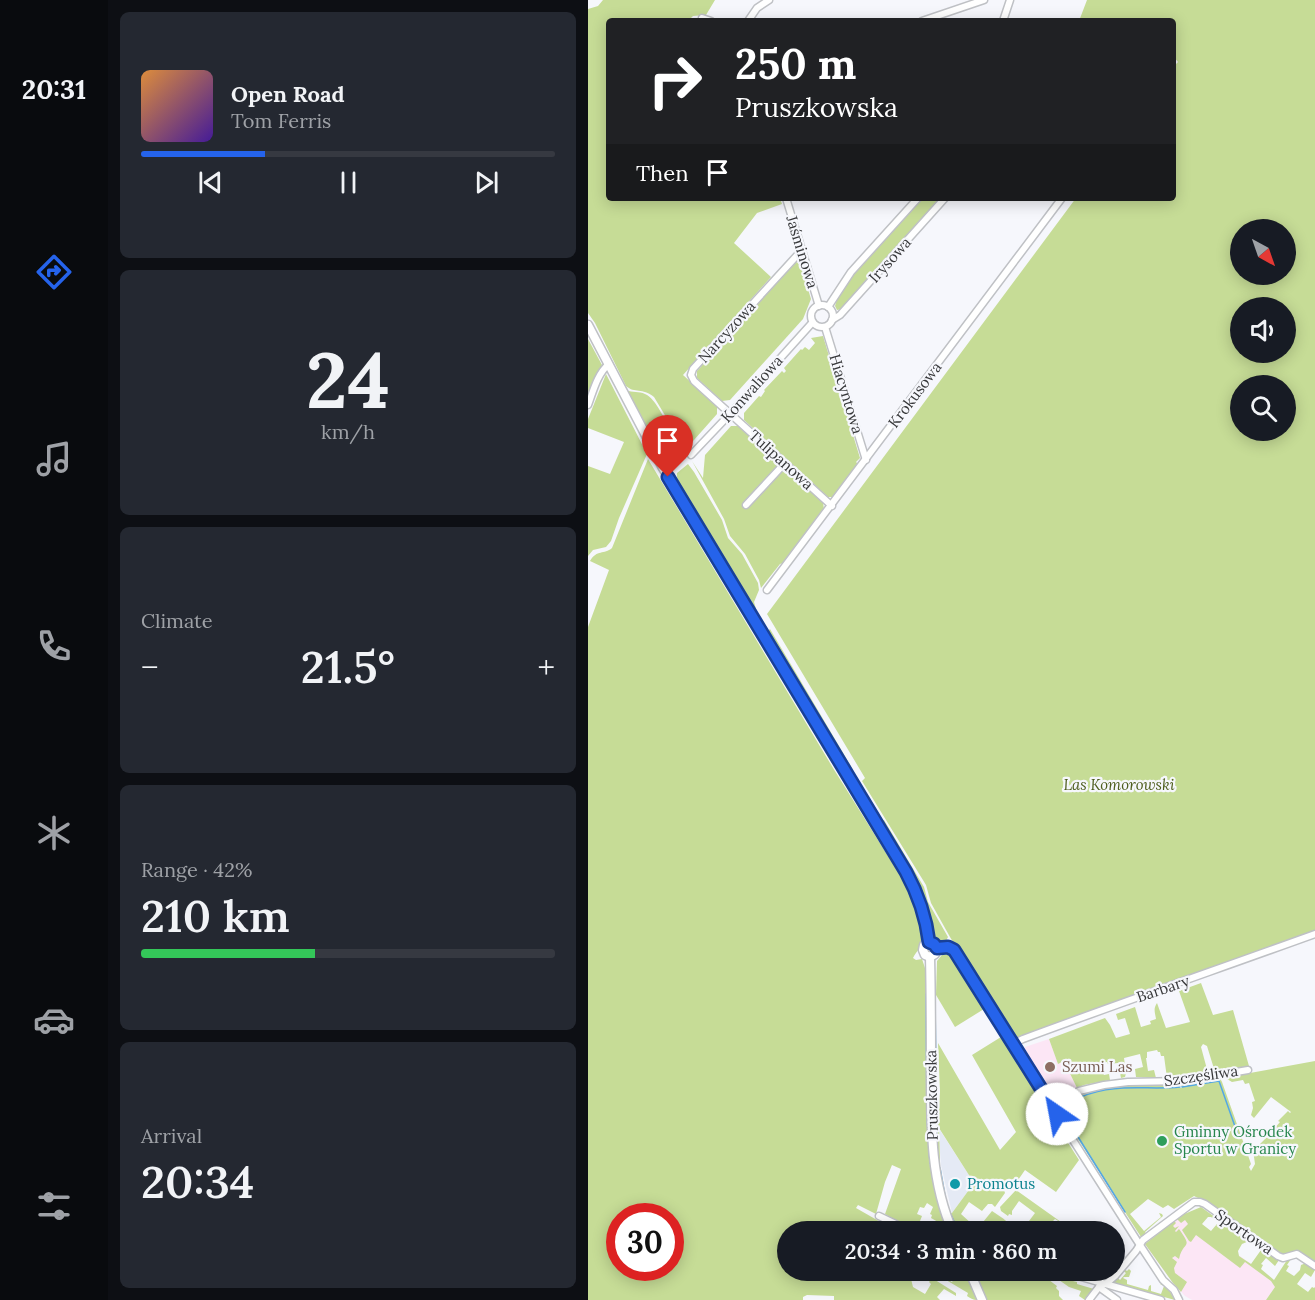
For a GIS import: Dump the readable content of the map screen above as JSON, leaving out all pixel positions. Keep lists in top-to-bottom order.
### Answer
{
  "streets": {
    "street": [
      "Jaśminowa",
      "Irysowa",
      "Narcyzowa",
      "Konwaliowa",
      "Hiacyntowa",
      "Krokusowa",
      "Tulipanowa",
      "Barbary",
      "Szczęśliwa",
      "Pruszkowska",
      "Sportowa"
    ]
  },
  "crossings": [
    ["Jaśminowa", "Irysowa"],
    ["Jaśminowa", "Narcyzowa"],
    ["Jaśminowa", "Konwaliowa"],
    ["Jaśminowa", "Hiacyntowa"],
    ["Irysowa", "Konwaliowa"],
    ["Irysowa", "Hiacyntowa"],
    ["Narcyzowa", "Konwaliowa"],
    ["Narcyzowa", "Tulipanowa"],
    ["Konwaliowa", "Hiacyntowa"],
    ["Konwaliowa", "Tulipanowa"],
    ["Hiacyntowa", "Krokusowa"],
    ["Krokusowa", "Tulipanowa"]
  ],
  "parks": ["Las Komorowski"],
  "places": ["Szumi Las", "Gminny Ośrodek Sportu w Granicy", "Promotus"],
  "north": "bottom right",
  "page": {
    "tabs": "20:31",
    "turn": ["250 m", "Pruszkowska"],
    "song": ["Open Road", "Tom Ferris"],
    "then": "Then",
    "tile": [
      ["24", "km/h"],
      "Climate",
      ["Range · 42%", "210 km"],
      ["Arrival", "20:34"]
    ],
    "heat": ["−", "21.5°", "+"],
    "limit": "30",
    "trip": "20:34 · 3 min · 860 m"
  }
}
